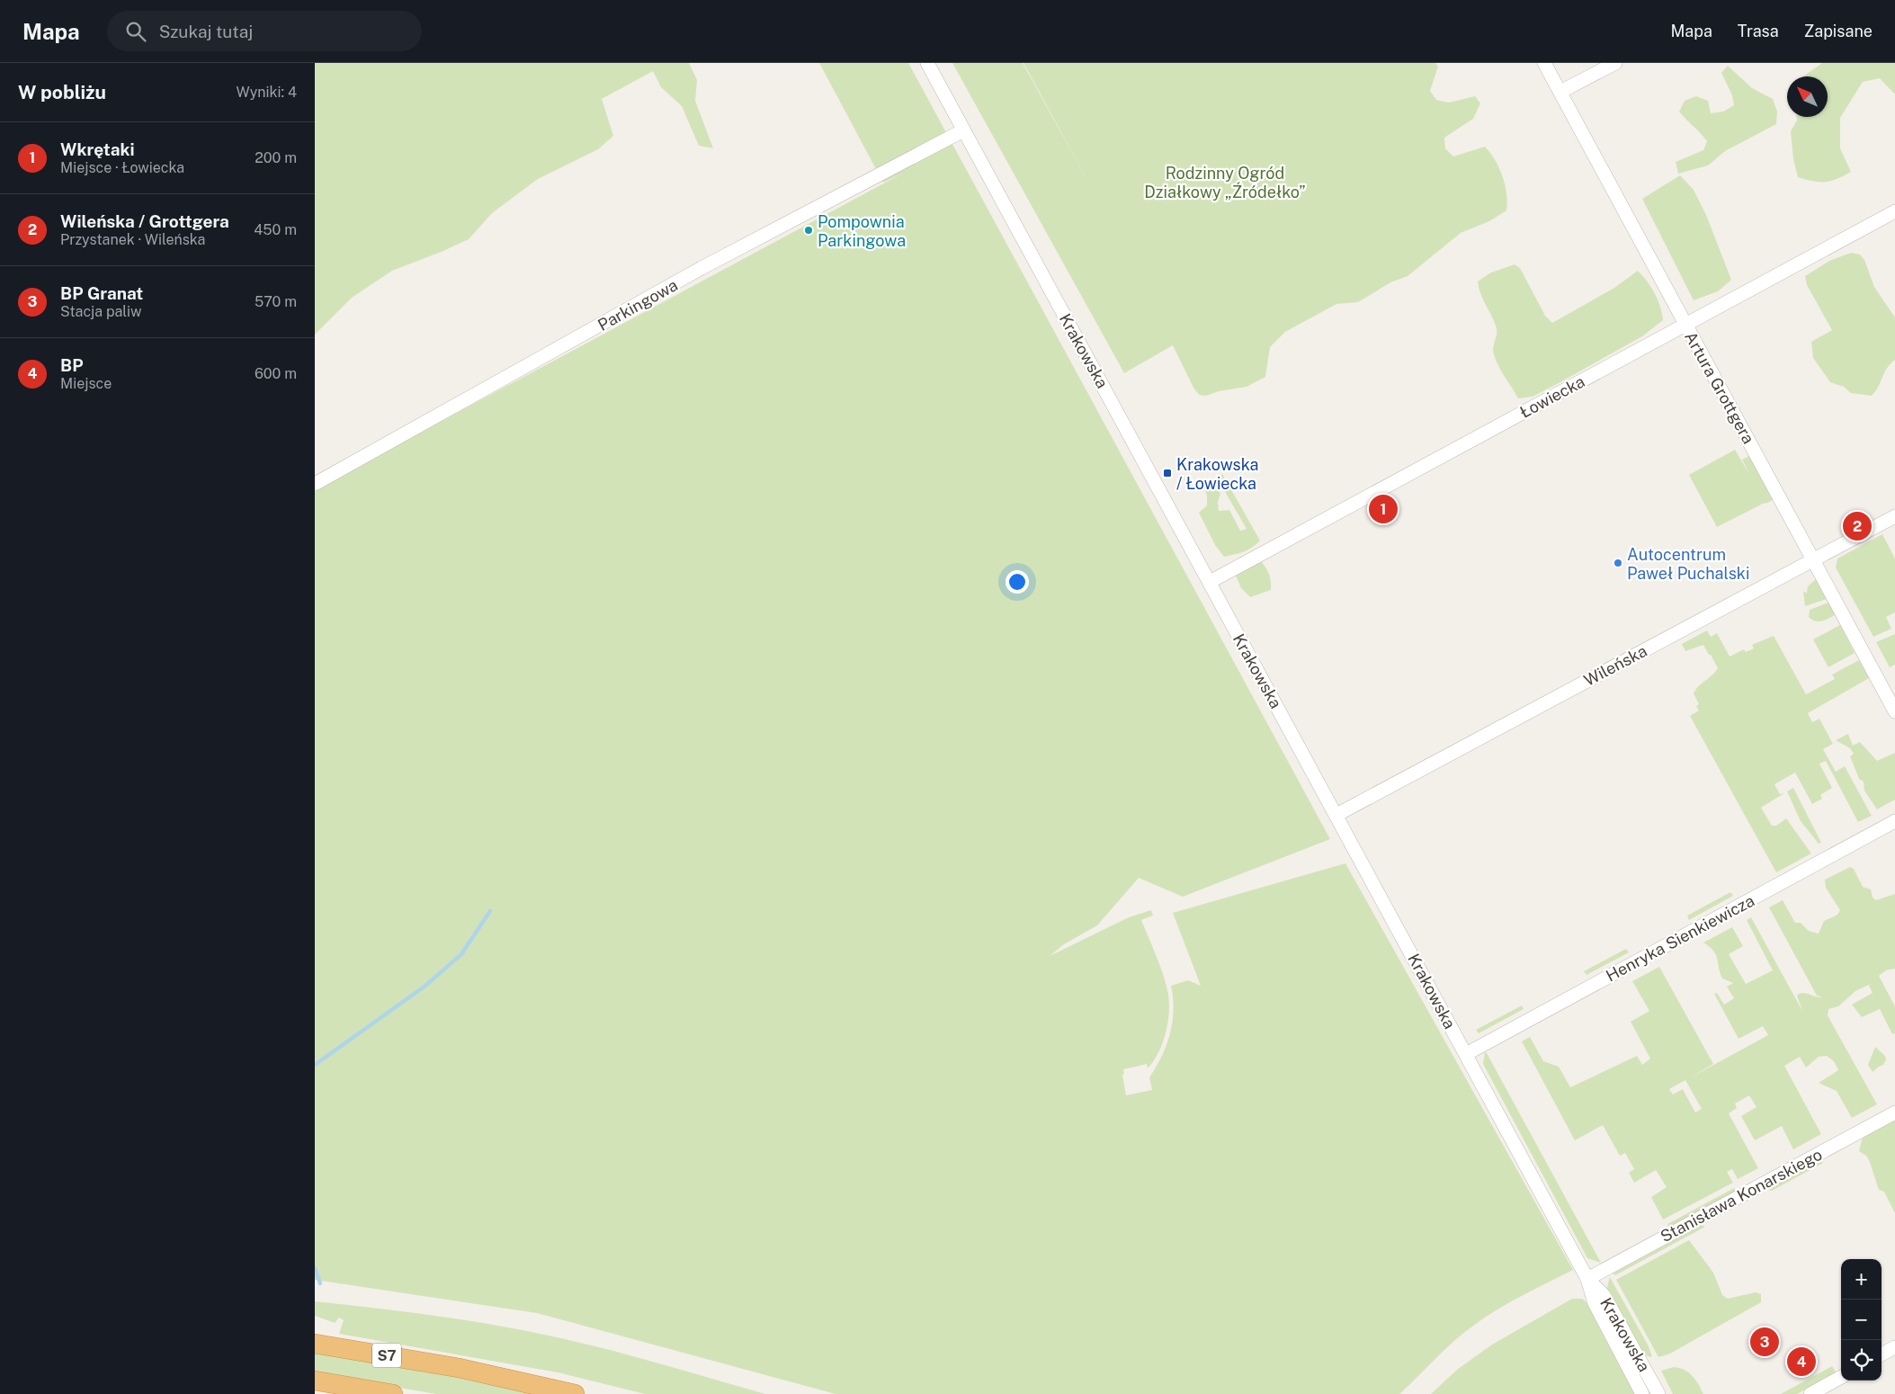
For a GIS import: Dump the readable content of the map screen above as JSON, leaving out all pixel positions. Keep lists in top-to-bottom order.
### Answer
{
  "streets": {
    "highway": ["S7"],
    "street": [
      "Parkingowa",
      "Krakowska",
      "Artura Grottgera",
      "Łowiecka",
      "Wileńska",
      "Henryka Sienkiewicza",
      "Stanisława Konarskiego"
    ]
  },
  "crossings": [
    ["Parkingowa", "Krakowska"],
    ["Krakowska", "Łowiecka"],
    ["Krakowska", "Wileńska"],
    ["Krakowska", "Henryka Sienkiewicza"],
    ["Krakowska", "Stanisława Konarskiego"],
    ["Artura Grottgera", "Łowiecka"],
    ["Artura Grottgera", "Wileńska"]
  ],
  "parks": ["Rodzinny Ogród Działkowy „Źródełko”"],
  "places": {
    "other": ["Pompownia Parkingowa", "Autocentrum Paweł Puchalski"],
    "transit": ["Krakowska / Łowiecka"]
  },
  "north": "top left",
  "page": {
    "header": "Mapa",
    "search": "Szukaj tutaj",
    "nav": ["Mapa", "Trasa", "Zapisane"],
    "heading": ["W pobliżu", "Wyniki: 4"],
    "list": [
      {
        "mark": "1",
        "name": "Wkrętaki",
        "note": "Miejsce · Łowiecka",
        "value": "200 m"
      },
      {
        "mark": "2",
        "name": "Wileńska / Grottgera",
        "note": "Przystanek · Wileńska",
        "value": "450 m"
      },
      {
        "mark": "3",
        "name": "BP Granat",
        "note": "Stacja paliw",
        "value": "570 m"
      },
      {
        "mark": "4",
        "name": "BP",
        "note": "Miejsce",
        "value": "600 m"
      }
    ],
    "pins": [
      "1",
      "2",
      "3",
      "4"
    ],
    "map_buttons": ["+", "−"]
  }
}
